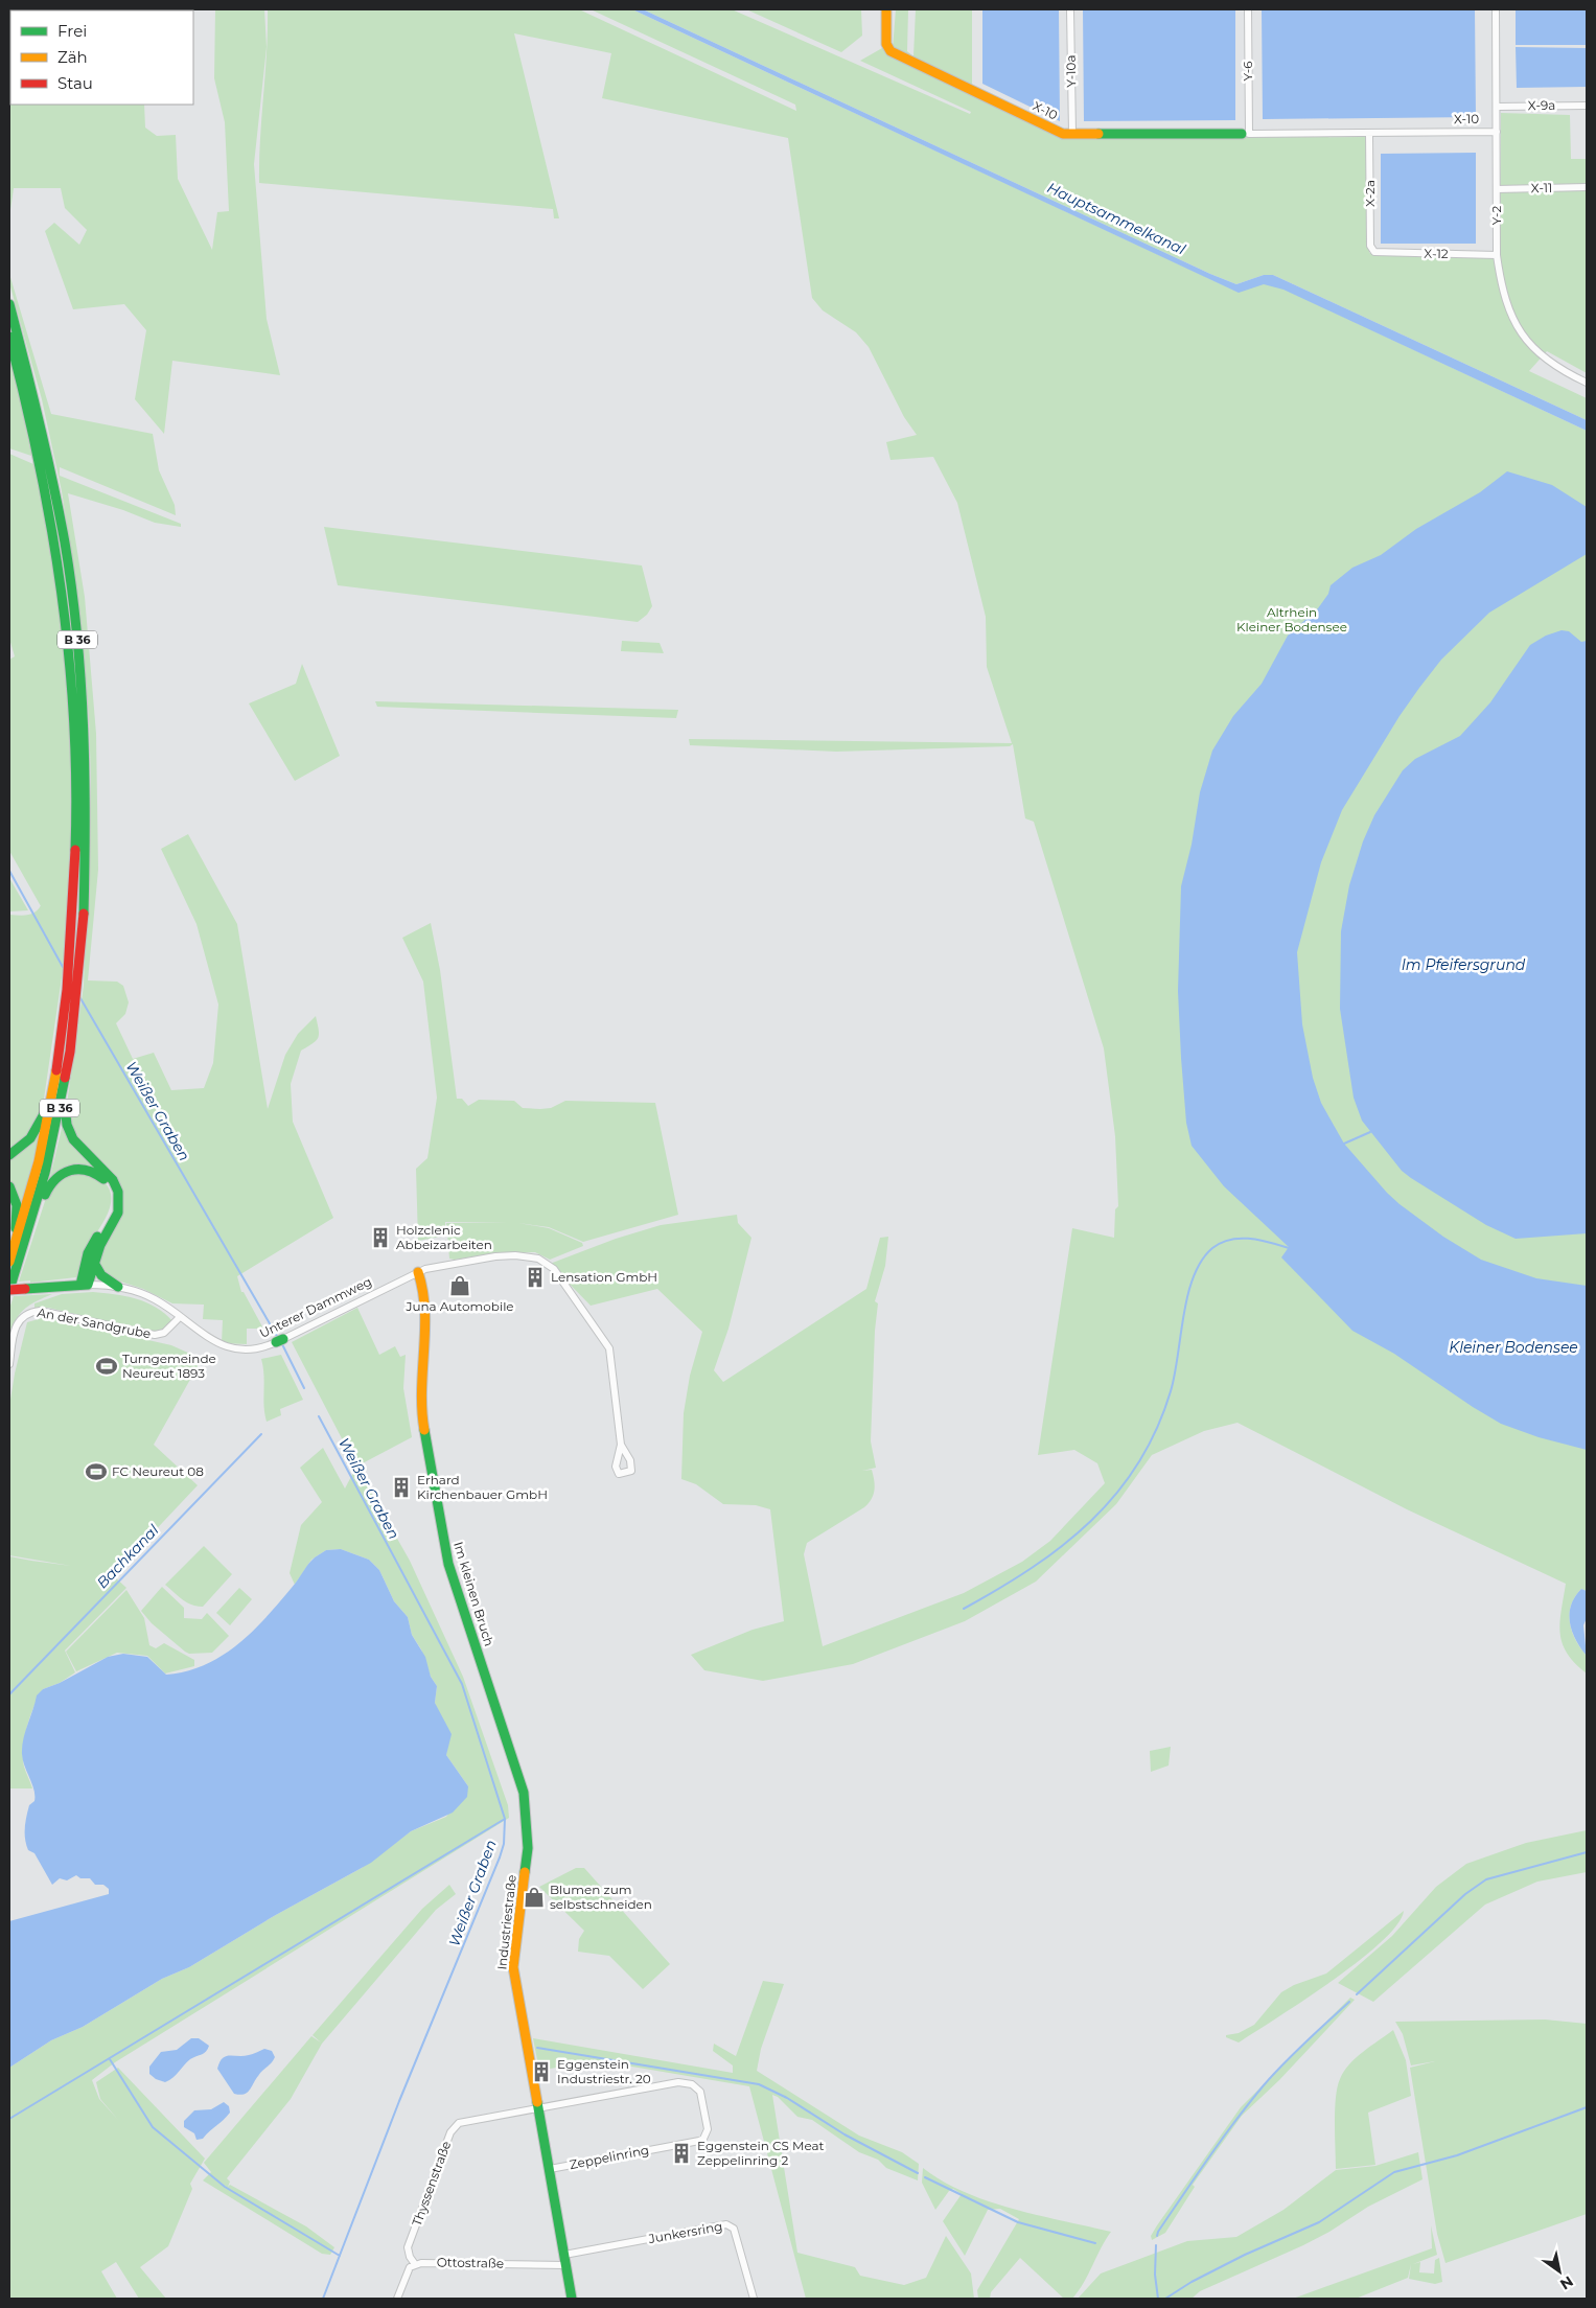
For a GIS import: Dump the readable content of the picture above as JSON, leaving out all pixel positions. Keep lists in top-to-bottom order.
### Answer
{
  "streets": {
    "main road": [
      "X-10",
      "B 36",
      "Unterer Dammweg",
      "Im kleinen Bruch",
      "Industriestraße"
    ],
    "street": [
      "Y-10a",
      "Y-6",
      "X-9a",
      "X-11",
      "X-2a",
      "Y-2",
      "X-12",
      "An der Sandgrube",
      "Zeppelinring",
      "Thyssenstraße",
      "Junkersring",
      "Ottostraße"
    ]
  },
  "crossings": [
    ["Y-10a", "X-10"],
    ["Y-6", "X-10"],
    ["X-9a", "Y-2"],
    ["X-10", "X-2a"],
    ["X-10", "Y-2"],
    ["X-11", "Y-2"],
    ["X-2a", "X-12"],
    ["Y-2", "X-12"],
    ["B 36", "Unterer Dammweg"],
    ["Unterer Dammweg", "An der Sandgrube"],
    ["Unterer Dammweg", "Im kleinen Bruch"],
    ["Im kleinen Bruch", "Industriestraße"],
    ["Industriestraße", "Zeppelinring"],
    ["Industriestraße", "Thyssenstraße"],
    ["Industriestraße", "Junkersring"],
    ["Industriestraße", "Ottostraße"],
    ["Zeppelinring", "Thyssenstraße"],
    ["Thyssenstraße", "Ottostraße"]
  ],
  "water": [
    "Hauptsammelkanal",
    "Im Pfeifersgrund",
    "Weißer Graben",
    "Kleiner Bodensee",
    "Bachkanal"
  ],
  "parks": ["Altrhein Kleiner Bodensee"],
  "places": {
    "building": [
      "Holzclenic Abbeizarbeiten",
      "Lensation GmbH",
      "Erhard Kirchenbauer GmbH",
      "Eggenstein Industriestr. 20",
      "Eggenstein CS Meat Zeppelinring 2"
    ],
    "shop": ["Juna Automobile", "Blumen zum selbstschneiden"],
    "sports": ["Turngemeinde Neureut 1893", "FC Neureut 08"]
  },
  "legend": ["Frei", "Zäh", "Stau"],
  "north": "bottom right"
}
